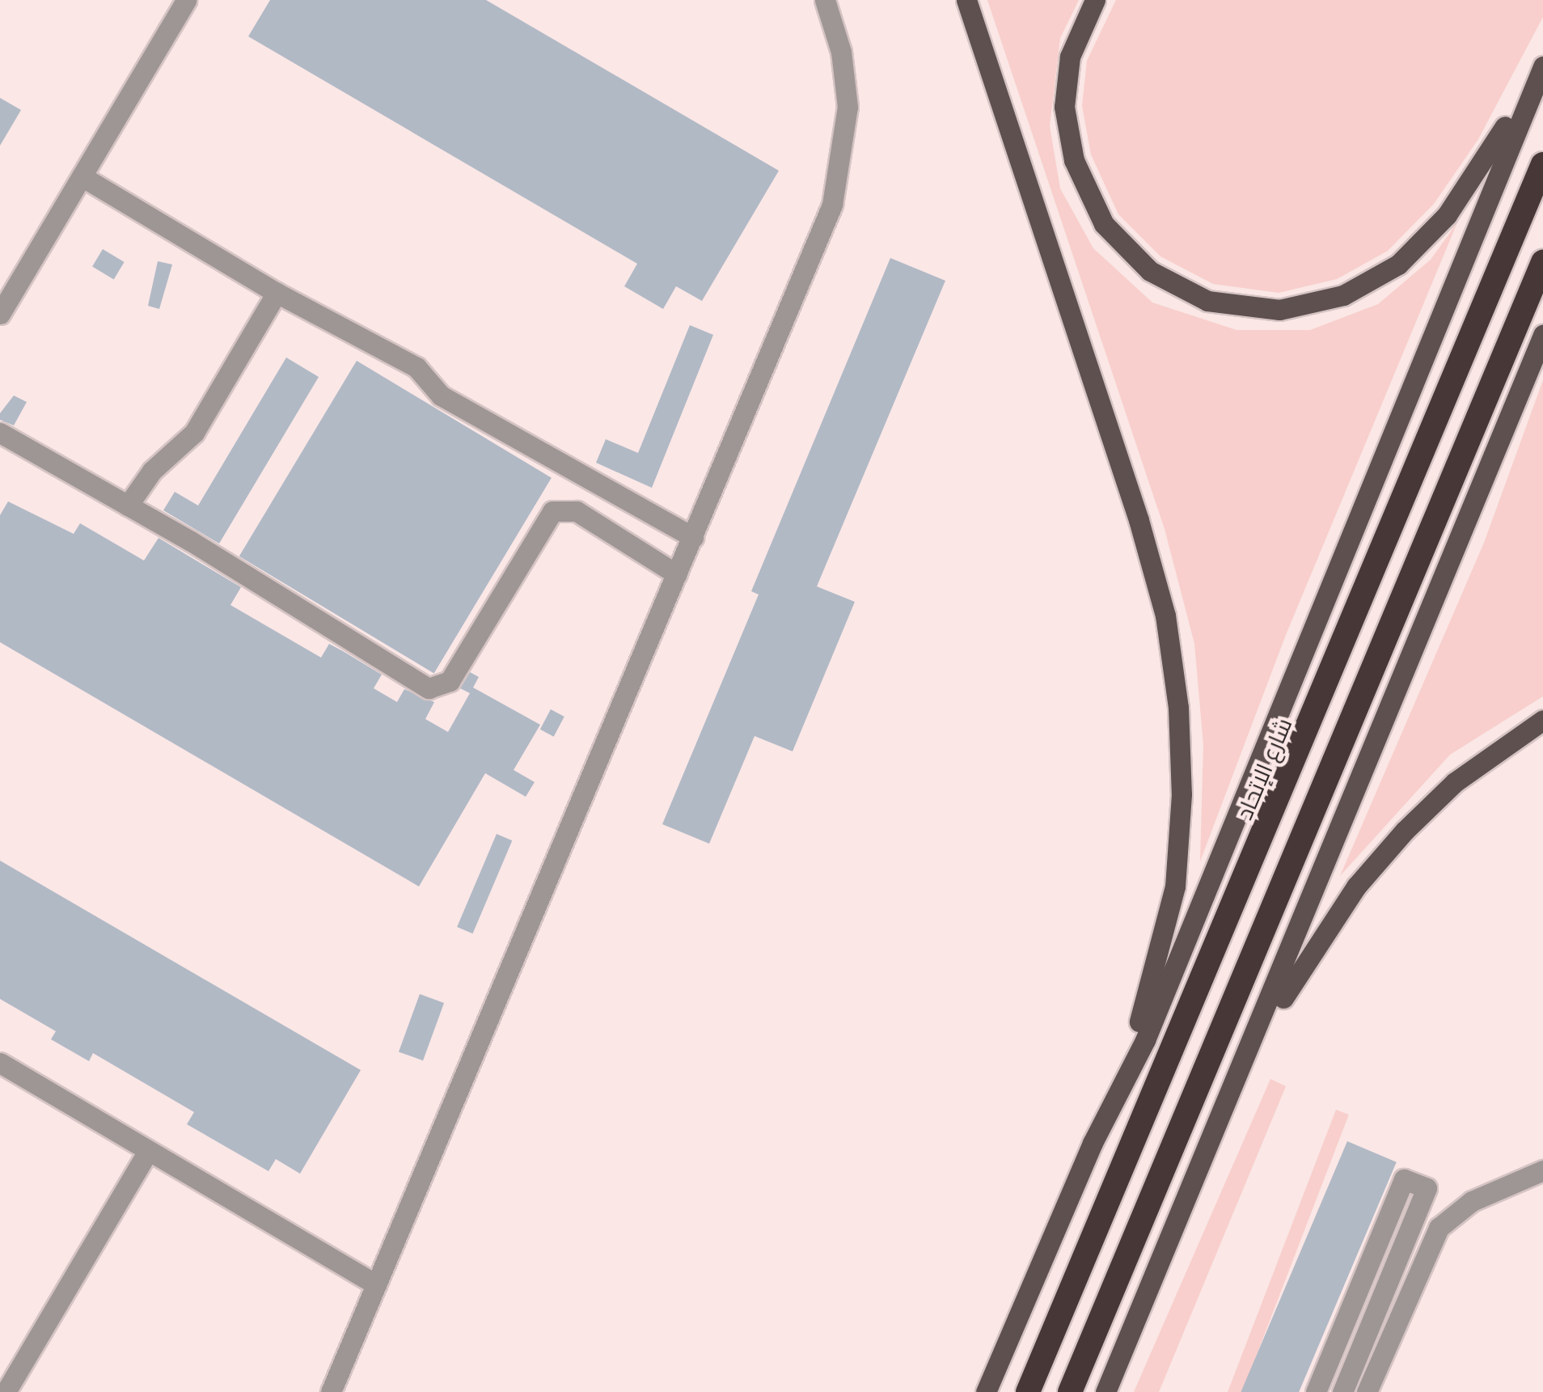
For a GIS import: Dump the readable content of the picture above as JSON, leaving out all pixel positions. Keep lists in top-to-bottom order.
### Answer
{
  "streets": {
    "highway": ["شارع الإتحاد"]
  }
}
